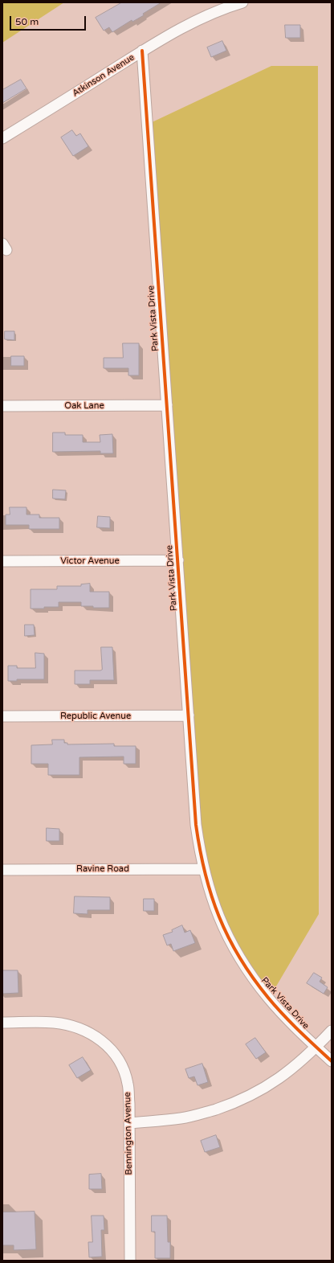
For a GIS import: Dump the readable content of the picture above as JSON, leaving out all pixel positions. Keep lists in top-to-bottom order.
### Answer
{
  "streets": {
    "street": [
      "Atkinson Avenue",
      "Park Vista Drive",
      "Oak Lane",
      "Victor Avenue",
      "Republic Avenue",
      "Ravine Road",
      "Bennington Avenue"
    ]
  },
  "crossings": [
    ["Atkinson Avenue", "Park Vista Drive"],
    ["Park Vista Drive", "Oak Lane"],
    ["Park Vista Drive", "Victor Avenue"],
    ["Park Vista Drive", "Republic Avenue"],
    ["Park Vista Drive", "Ravine Road"]
  ],
  "scale_bar": "50 m"
}
